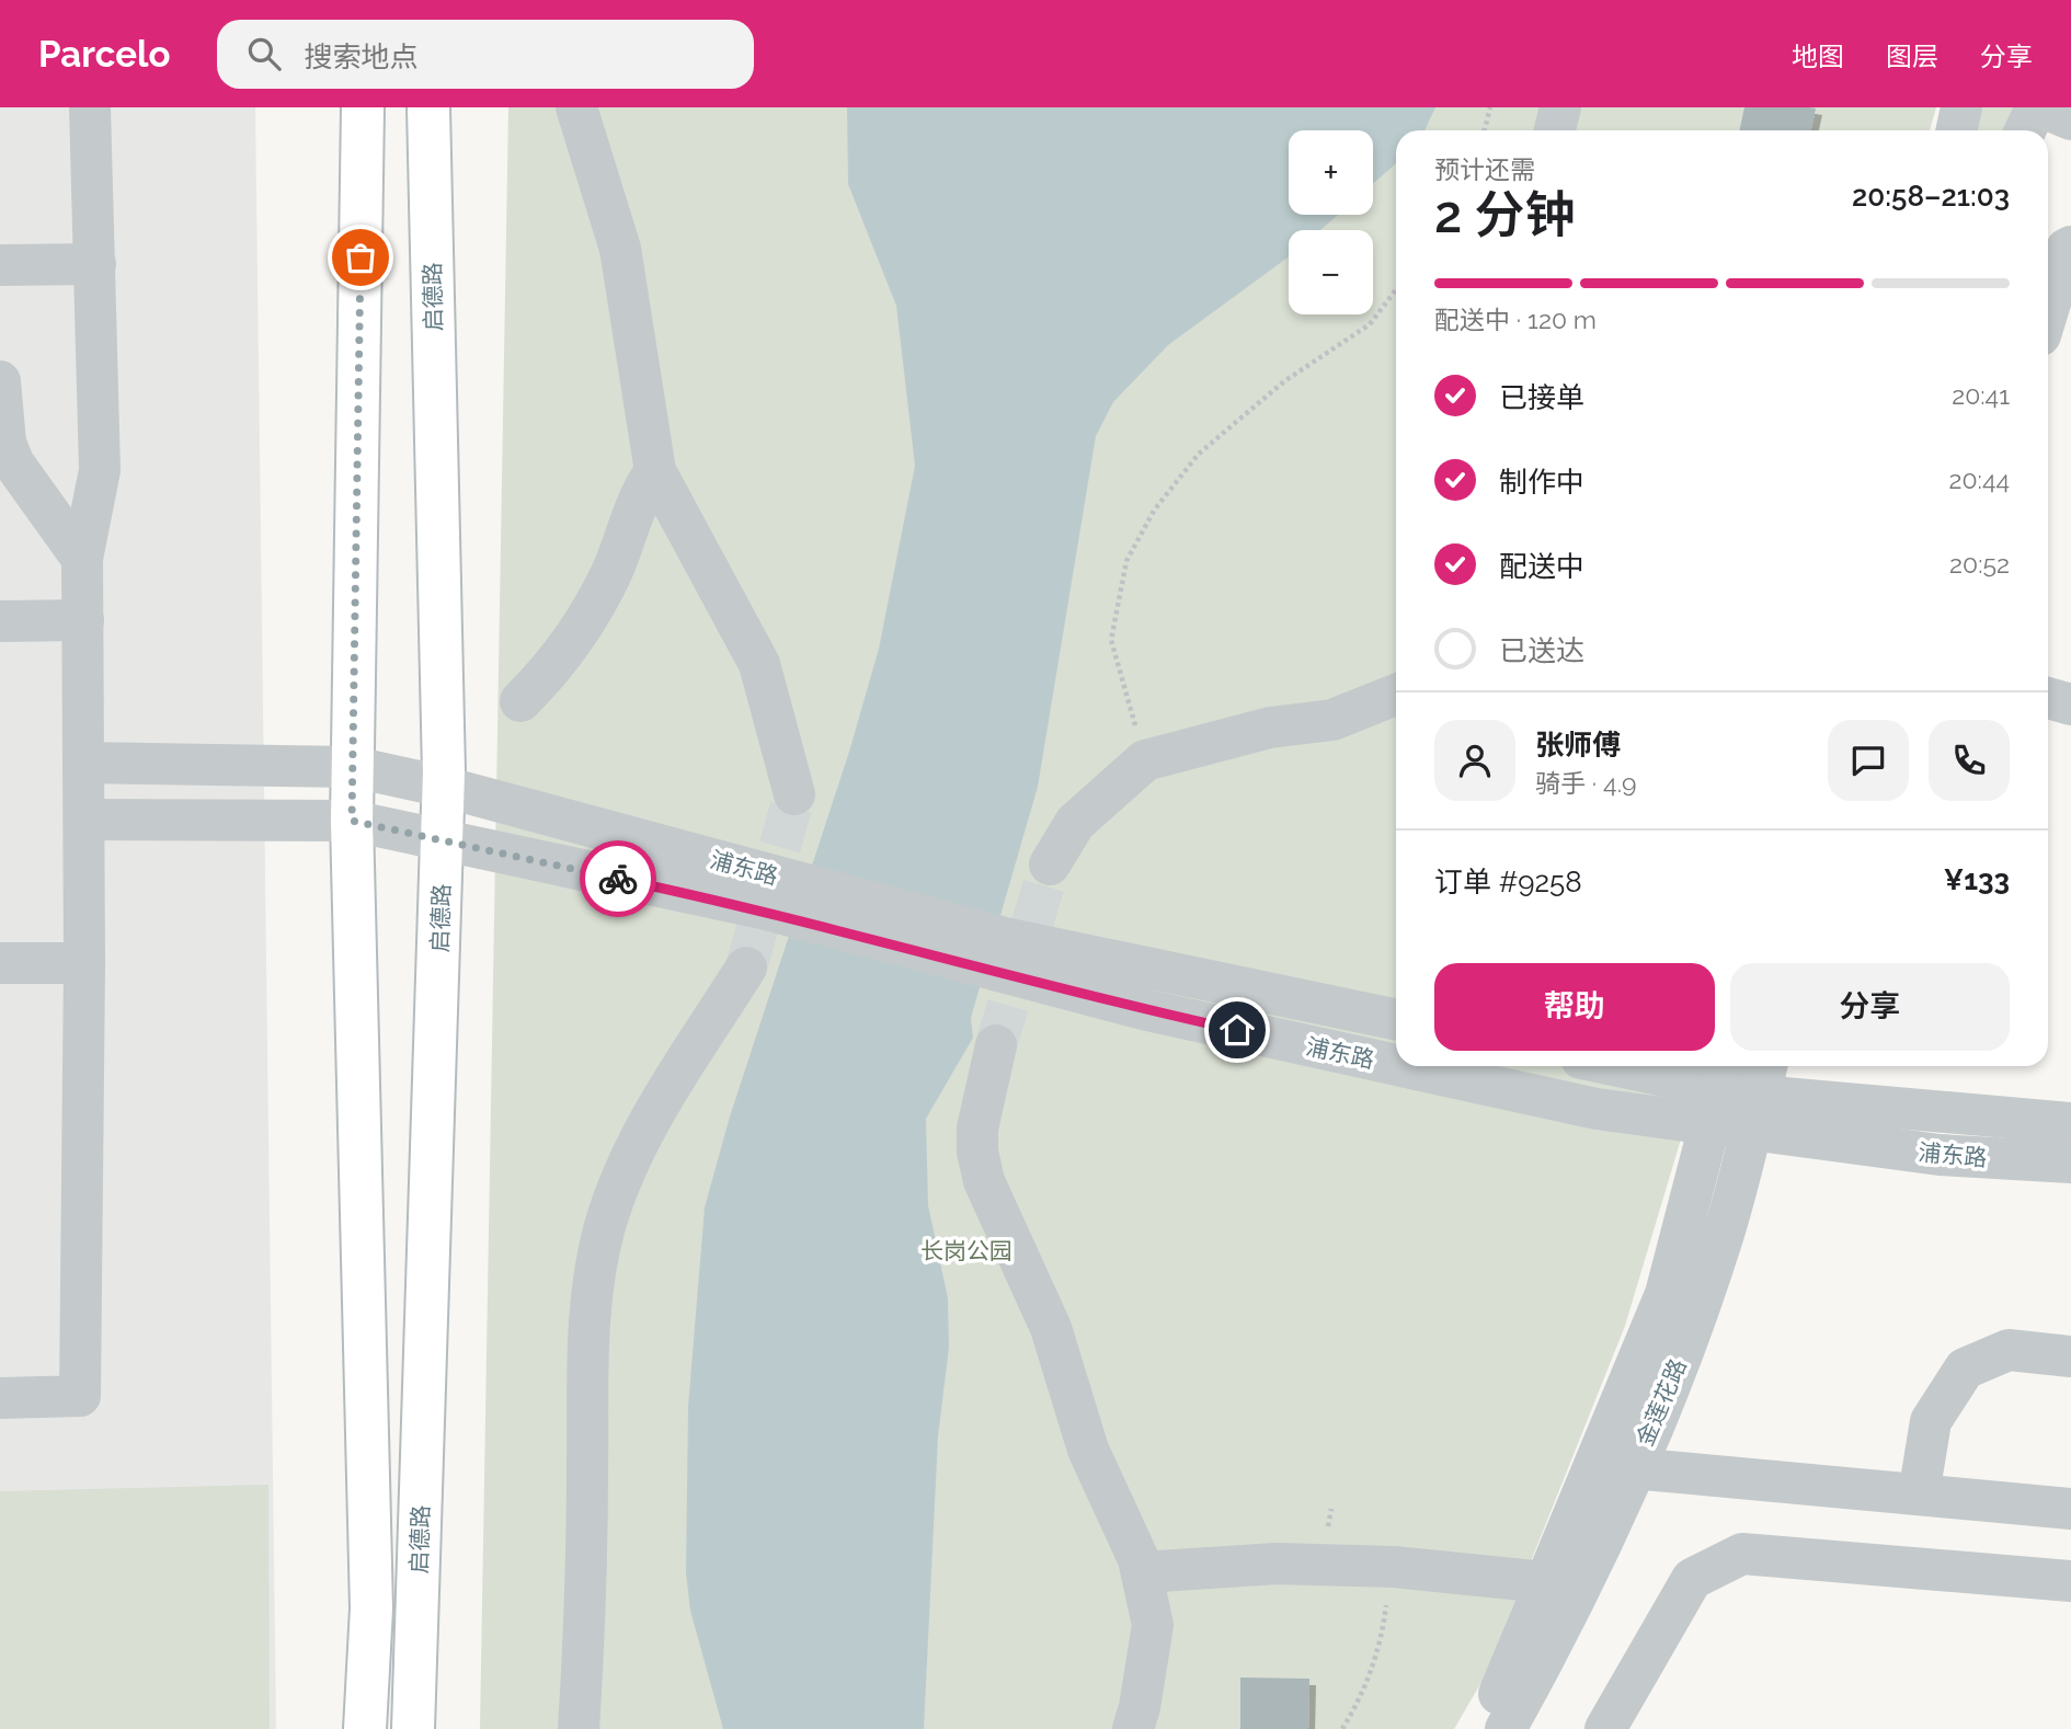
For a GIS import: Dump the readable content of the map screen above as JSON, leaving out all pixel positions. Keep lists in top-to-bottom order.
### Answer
{
  "streets": {
    "main road": ["启德路"],
    "street": ["浦东路", "金莲花路"]
  },
  "crossings": [
    ["启德路", "浦东路"],
    ["浦东路", "金莲花路"]
  ],
  "parks": ["长岗公园"],
  "page": {
    "header": "Parcelo",
    "search": "搜索地点",
    "nav": ["地图", "图层", "分享"],
    "map_buttons": ["+", "−"],
    "heading": ["2 分钟", "预计还需", "20:58–21:03"],
    "panel": [
      "张师傅",
      "骑手 · 4.9",
      "订单 #9258",
      "¥133"
    ],
    "bar": "配送中 · 120 m",
    "list": [
      ["已接单", "20:41"],
      ["制作中", "20:44"],
      ["配送中", "20:52"],
      "已送达"
    ],
    "buttons": ["帮助", "分享"]
  }
}
